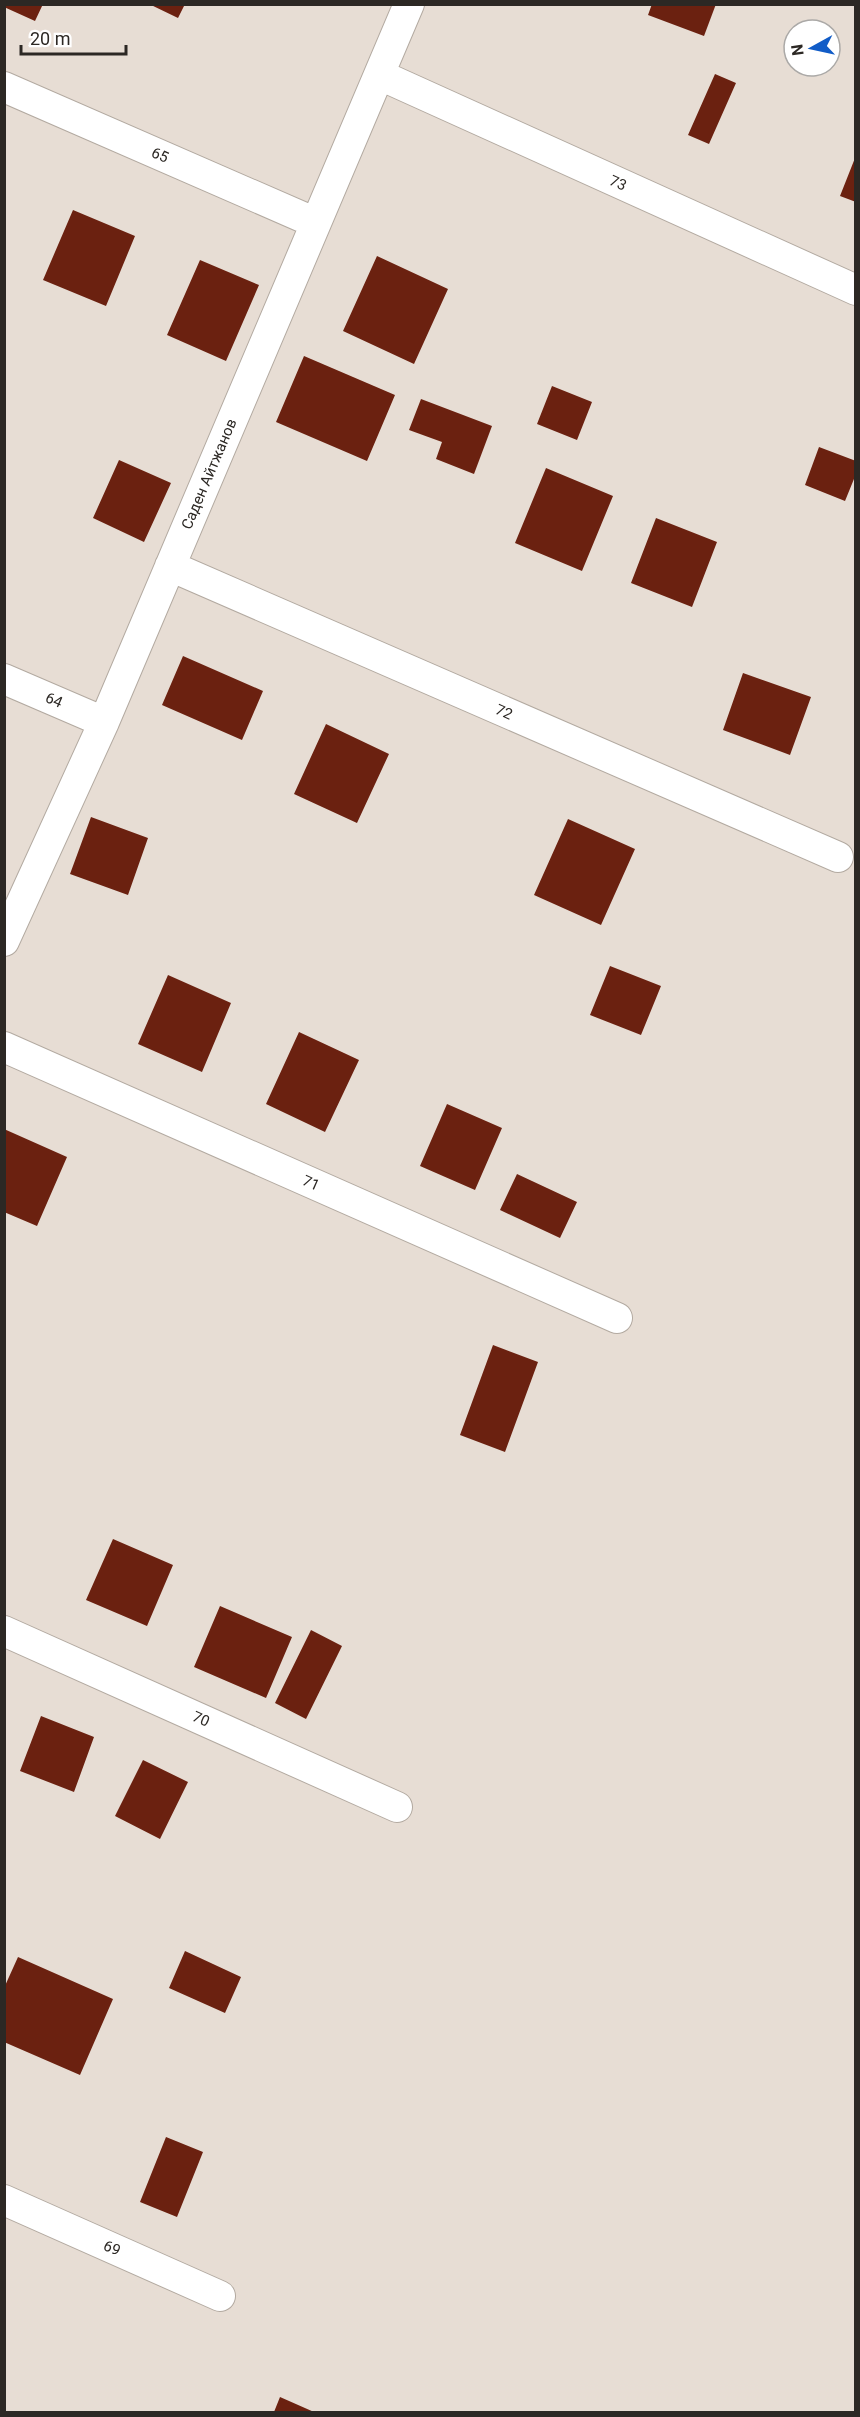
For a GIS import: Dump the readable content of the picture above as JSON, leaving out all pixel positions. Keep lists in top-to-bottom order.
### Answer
{
  "streets": {
    "street": [
      "65",
      "73",
      "Саден Айтжанов",
      "64",
      "72",
      "71",
      "70",
      "69"
    ]
  },
  "crossings": [
    ["65", "Саден Айтжанов"],
    ["73", "Саден Айтжанов"],
    ["Саден Айтжанов", "64"],
    ["Саден Айтжанов", "72"]
  ],
  "scale_bar": "20 m",
  "north": "left"
}
